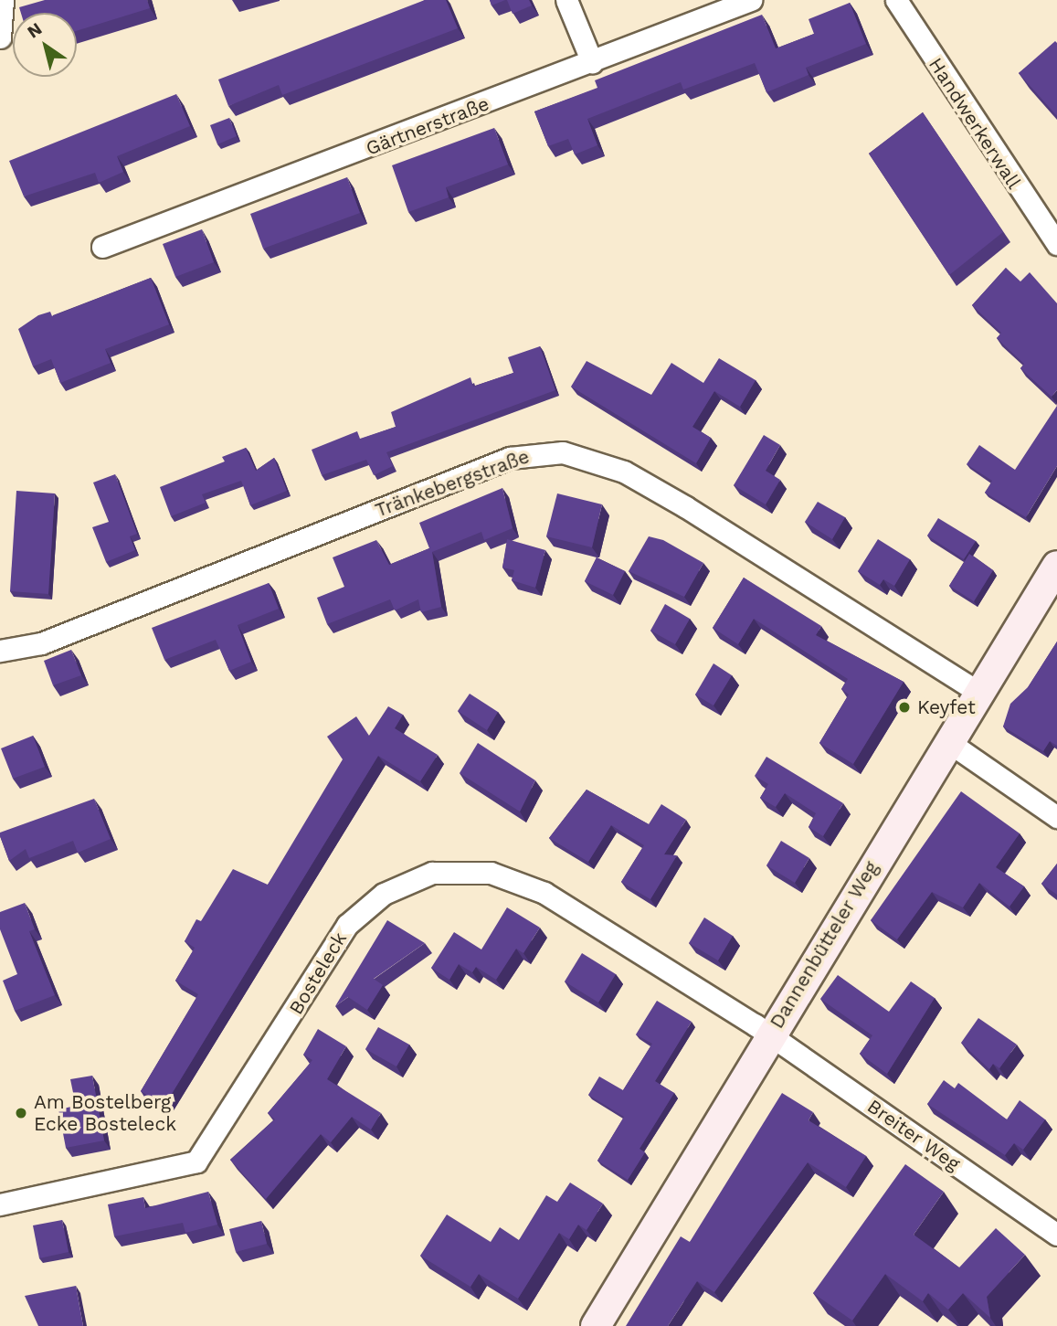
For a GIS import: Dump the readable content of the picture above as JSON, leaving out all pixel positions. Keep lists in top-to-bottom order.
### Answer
{
  "streets": {
    "street": [
      "Handwerkerwall",
      "Gärtnerstraße",
      "Tränkebergstraße",
      "Dannenbütteler Weg",
      "Bosteleck",
      "Breiter Weg"
    ]
  },
  "crossings": [
    ["Tränkebergstraße", "Dannenbütteler Weg"],
    ["Dannenbütteler Weg", "Bosteleck"],
    ["Dannenbütteler Weg", "Breiter Weg"],
    ["Bosteleck", "Breiter Weg"]
  ],
  "places": ["Keyfet", "Am Bostelberg Ecke Bosteleck"],
  "north": "top left"
}
